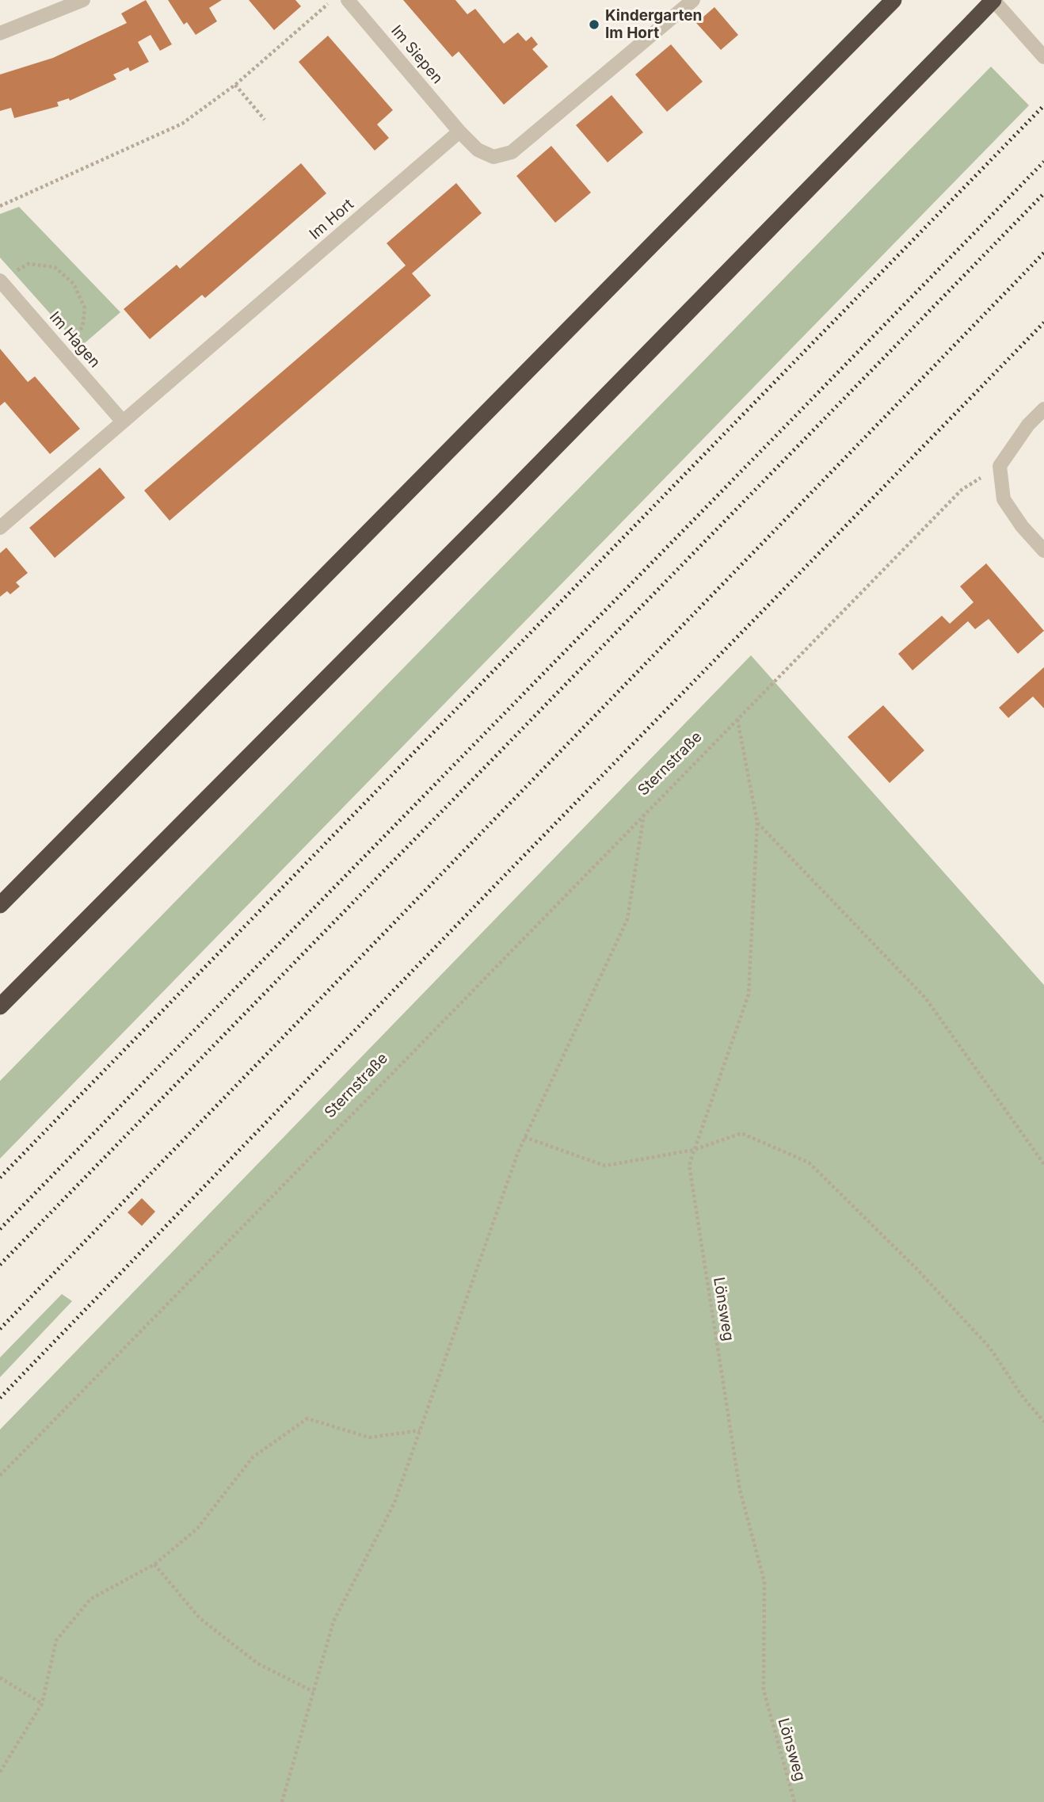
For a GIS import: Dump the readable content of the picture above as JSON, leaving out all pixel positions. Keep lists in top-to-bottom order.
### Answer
{
  "streets": {
    "street": ["Im Siepen", "Im Hort", "Im Hagen"],
    "path": ["Sternstraße", "Lönsweg"]
  },
  "crossings": [
    ["Im Siepen", "Im Hort"],
    ["Im Hort", "Im Hagen"],
    ["Sternstraße", "Lönsweg"]
  ],
  "places": ["Kindergarten Im Hort"]
}
